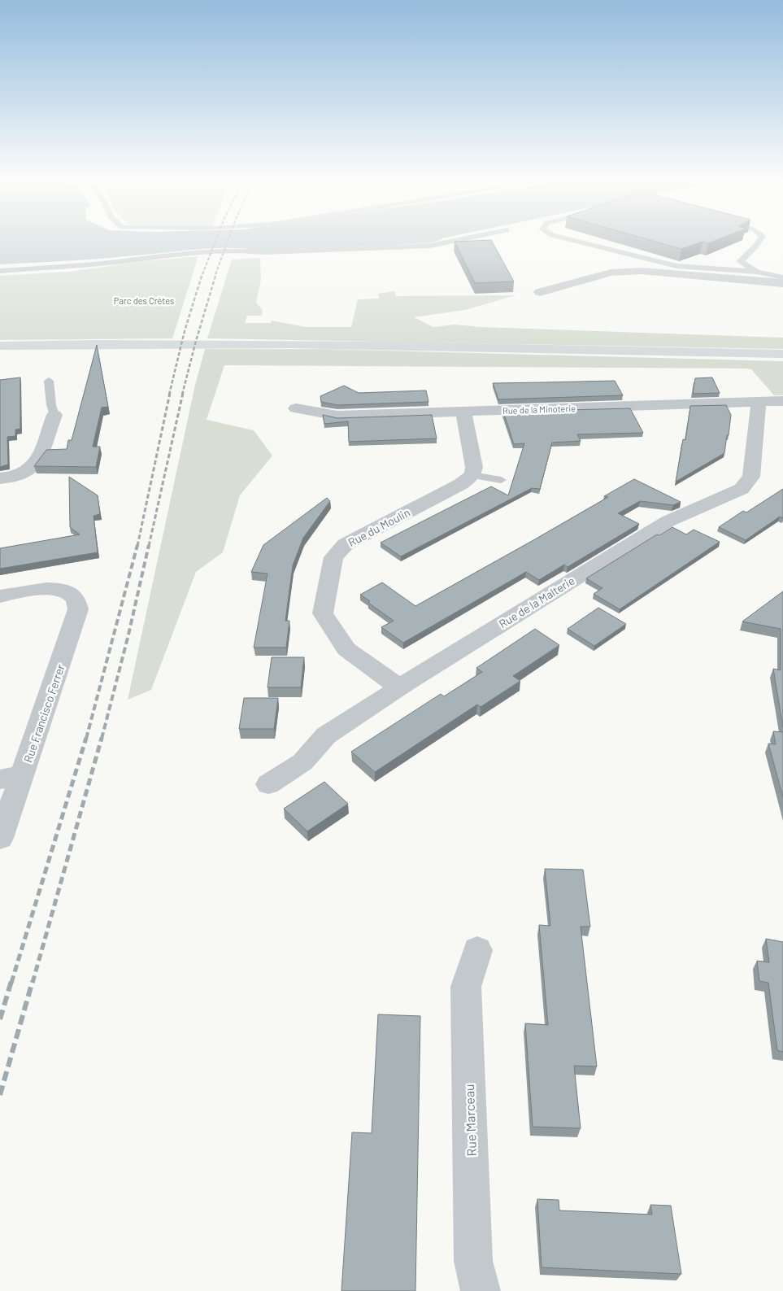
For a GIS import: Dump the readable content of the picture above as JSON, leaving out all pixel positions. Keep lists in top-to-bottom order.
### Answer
{
  "streets": {
    "street": [
      "Rue de la Minoterie",
      "Rue du Moulin",
      "Rue de la Malterie",
      "Rue Francisco Ferrer",
      "Rue Marceau"
    ]
  },
  "crossings": [
    ["Rue de la Minoterie", "Rue de la Malterie"],
    ["Rue du Moulin", "Rue de la Malterie"]
  ],
  "parks": ["Parc des Crètes"]
}
